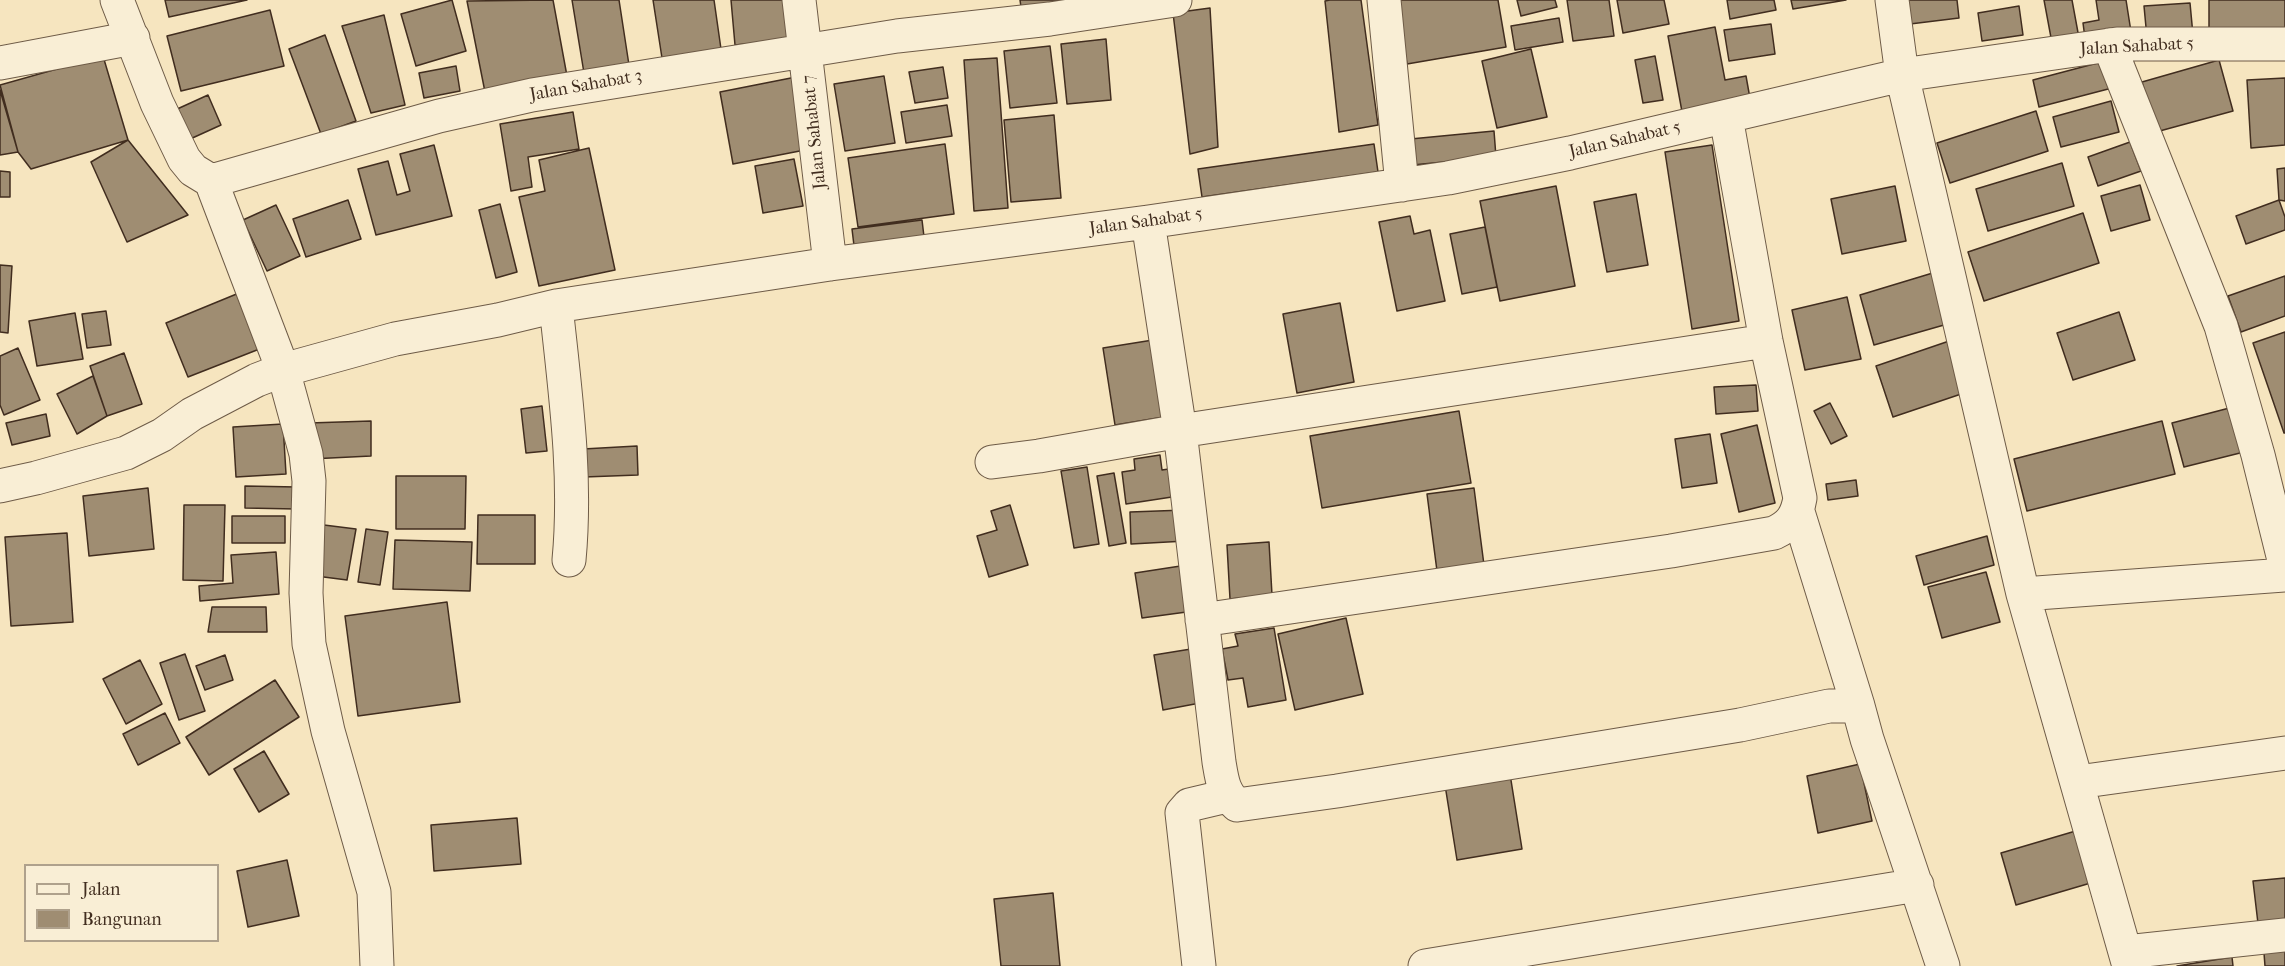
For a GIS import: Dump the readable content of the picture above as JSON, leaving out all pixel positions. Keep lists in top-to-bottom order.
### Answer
{
  "streets": {
    "street": ["Jalan Sahabat 5", "Jalan Sahabat 3", "Jalan Sahabat 7"]
  },
  "crossings": [
    ["Jalan Sahabat 5", "Jalan Sahabat 7"],
    ["Jalan Sahabat 3", "Jalan Sahabat 7"]
  ],
  "legend": ["Jalan", "Bangunan"]
}
